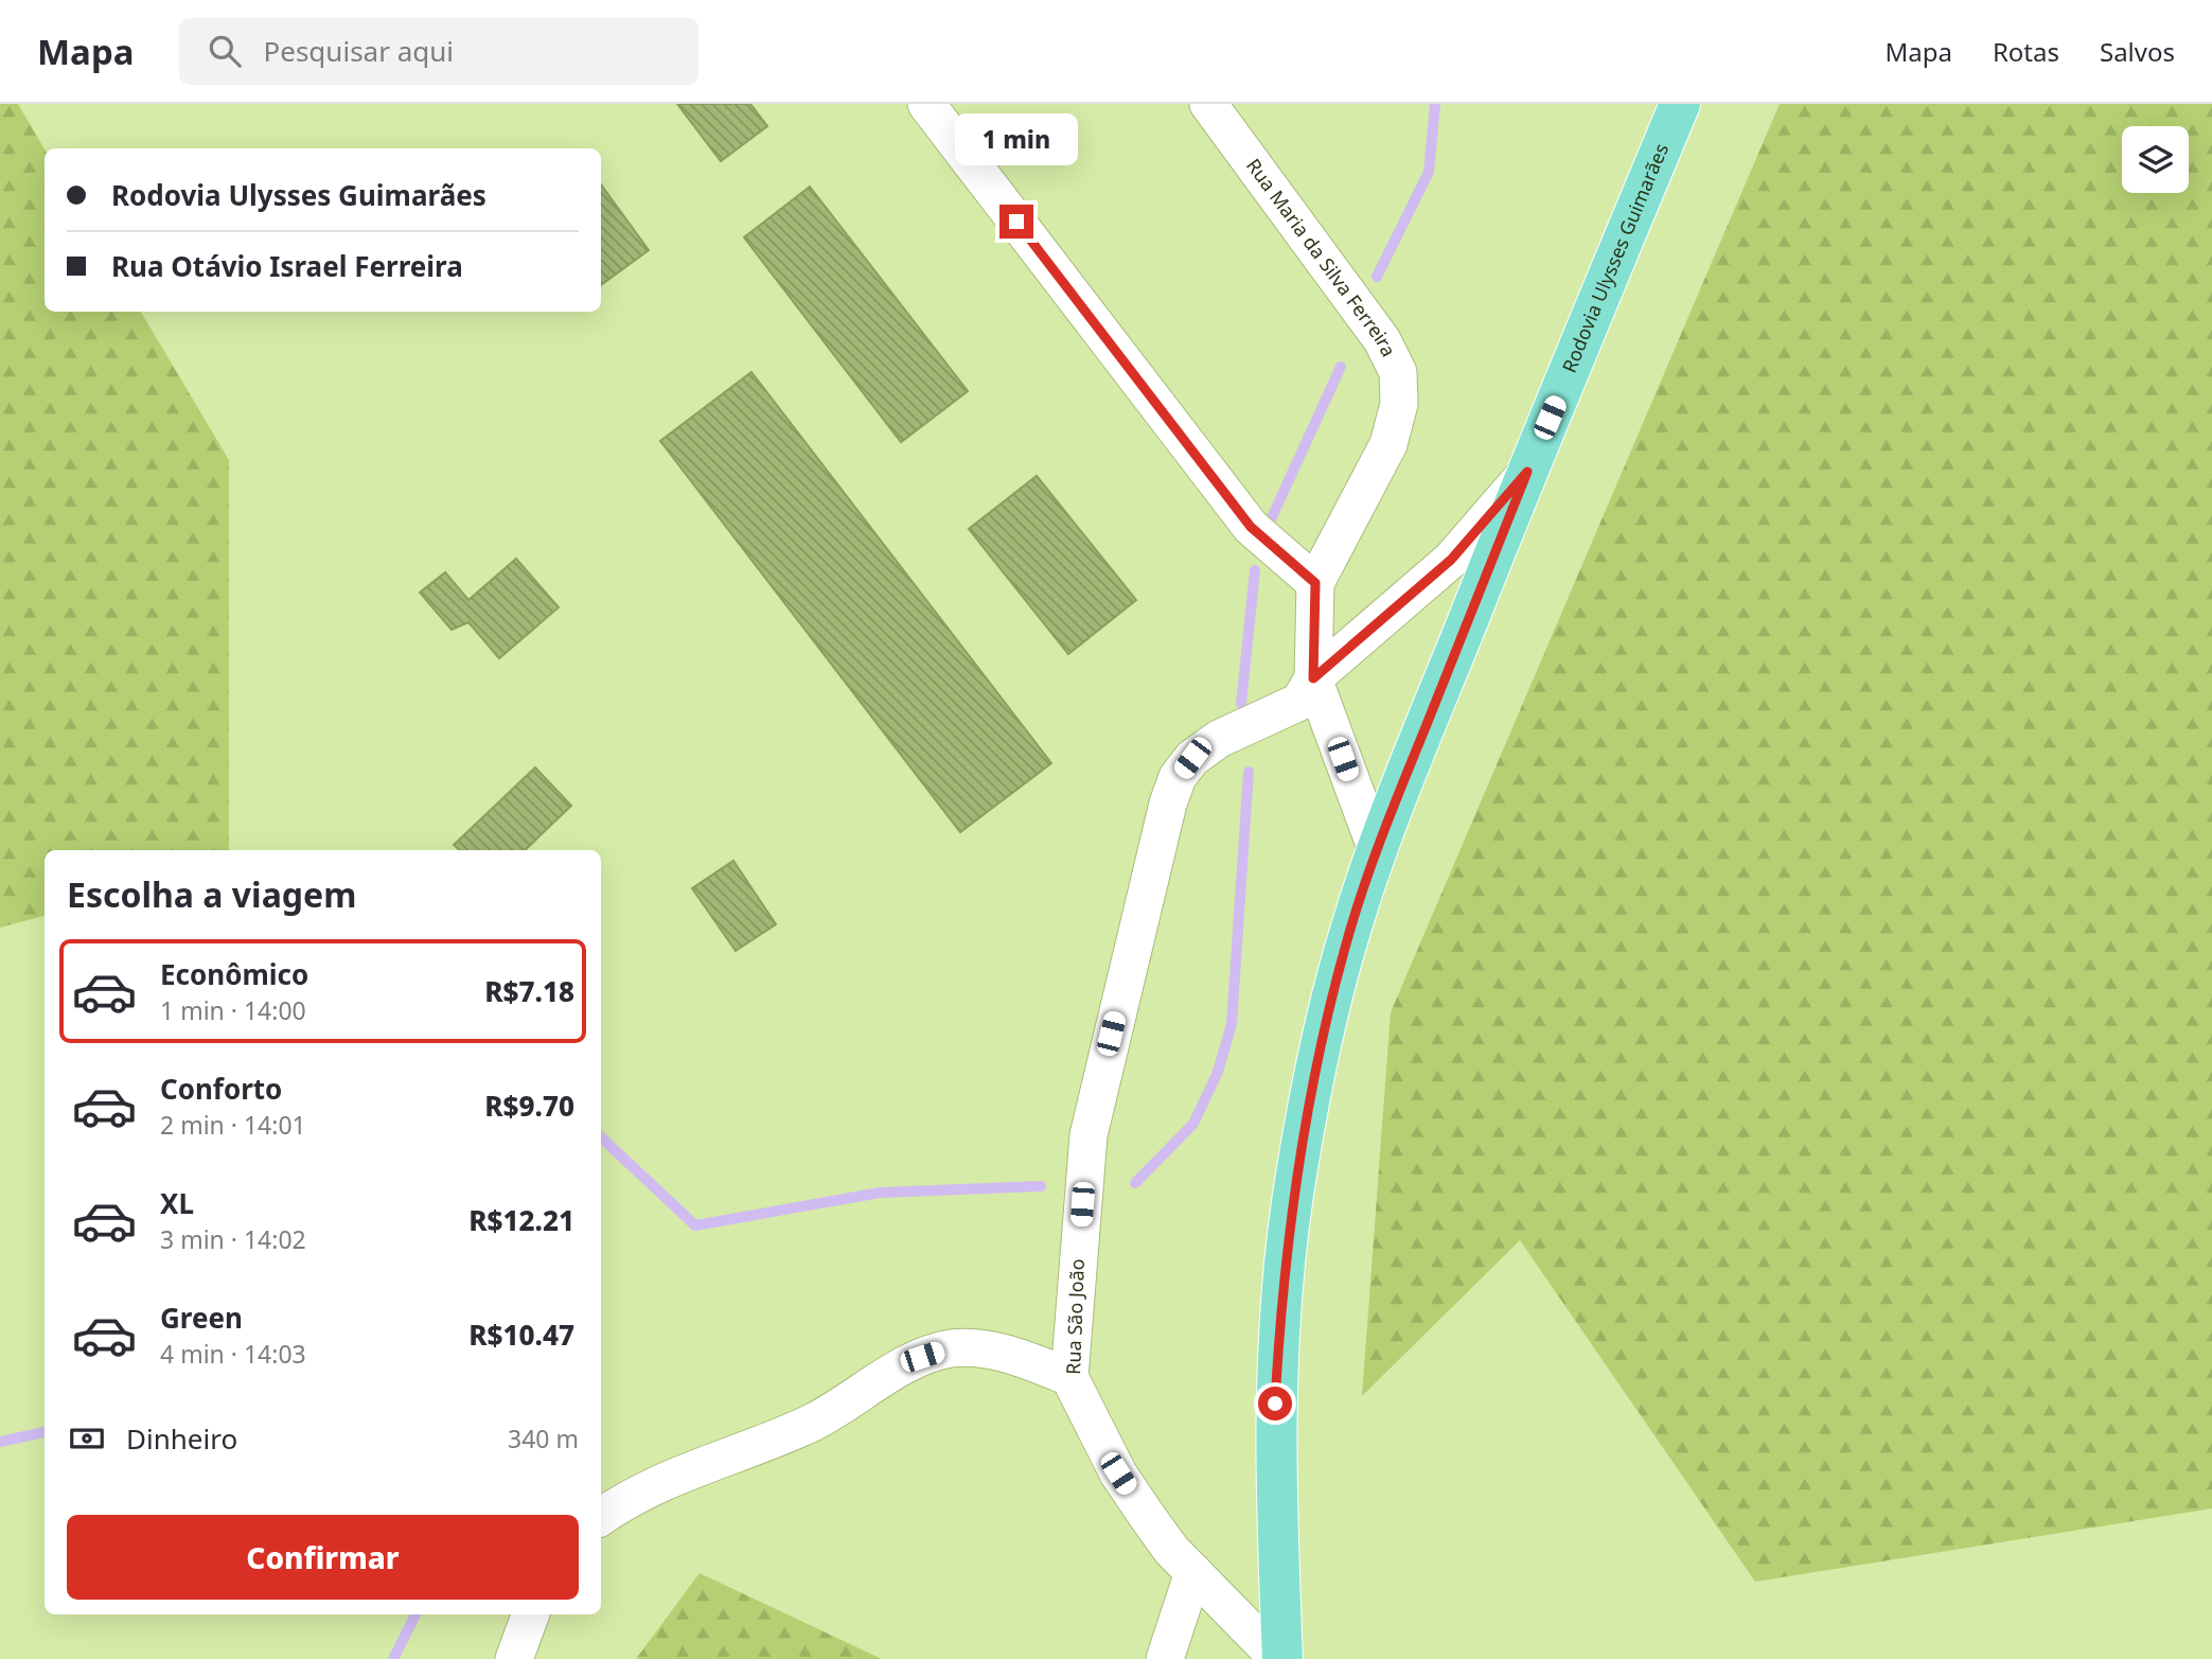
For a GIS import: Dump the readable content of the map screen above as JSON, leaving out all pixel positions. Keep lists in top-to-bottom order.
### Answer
{
  "streets": {
    "highway": ["Rodovia Ulysses Guimarães"],
    "street": ["Rua Maria da Silva Ferreira", "Rua São João"]
  },
  "crossings": [
    ["Rodovia Ulysses Guimarães", "Rua São João"]
  ],
  "page": {
    "header": "Mapa",
    "search": "Pesquisar aqui",
    "nav": ["Mapa", "Rotas", "Salvos"],
    "bubble": "1 min",
    "banner": ["Rodovia Ulysses Guimarães", "Rua Otávio Israel Ferreira"],
    "heading": "Escolha a viagem",
    "list": [
      {
        "name": "Econômico",
        "note": "1 min · 14:00",
        "value": "R$7.18"
      },
      {
        "name": "Conforto",
        "note": "2 min · 14:01",
        "value": "R$9.70"
      },
      {
        "name": "XL",
        "note": "3 min · 14:02",
        "value": "R$12.21"
      },
      {
        "name": "Green",
        "note": "4 min · 14:03",
        "value": "R$10.47"
      }
    ],
    "pay": ["Dinheiro", "340 m"],
    "buttons": "Confirmar"
  }
}
